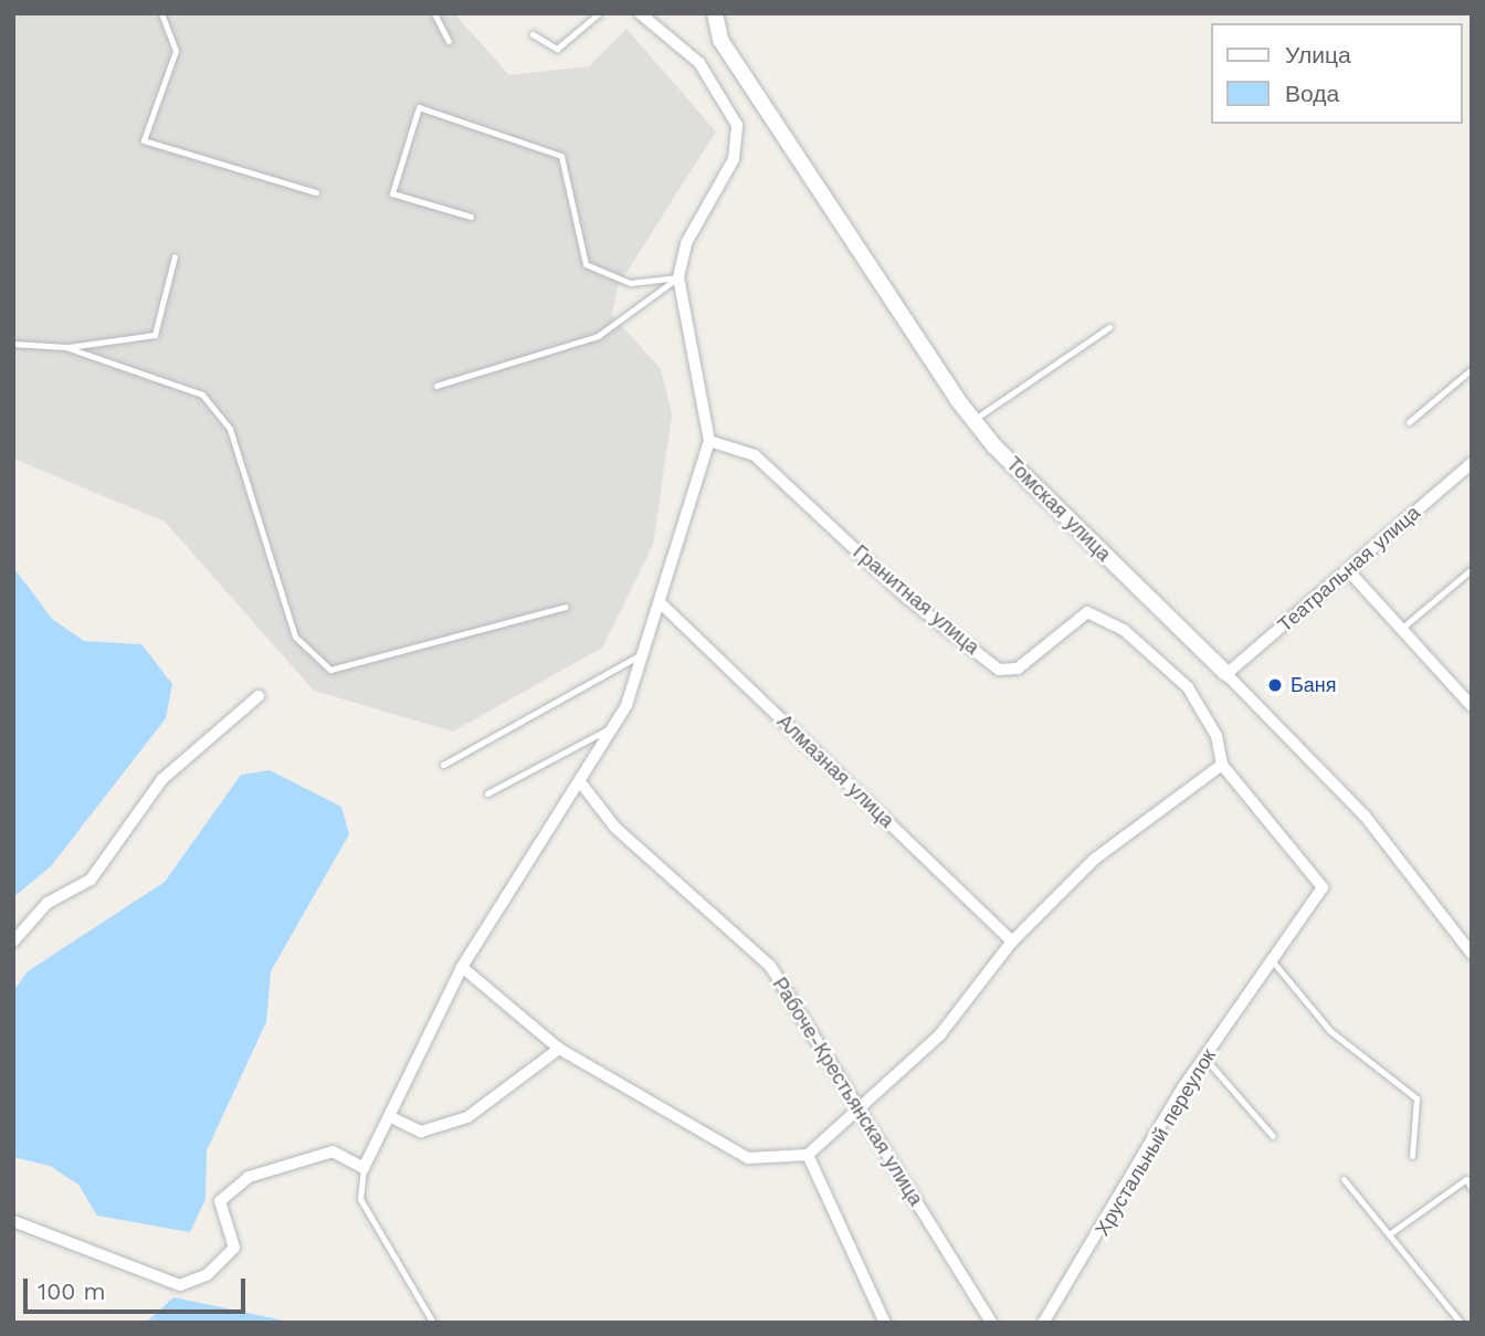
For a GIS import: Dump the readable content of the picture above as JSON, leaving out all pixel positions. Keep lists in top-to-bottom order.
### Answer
{
  "streets": {
    "street": [
      "Томская улица",
      "Театральная улица",
      "Гранитная улица",
      "Алмазная улица",
      "Рабоче-Крестьянская улица",
      "Хрустальный переулок"
    ]
  },
  "crossings": [
    ["Томская улица", "Театральная улица"],
    ["Гранитная улица", "Хрустальный переулок"]
  ],
  "places": ["Баня"],
  "legend": ["Улица", "Вода"],
  "scale_bar": "100 m"
}
